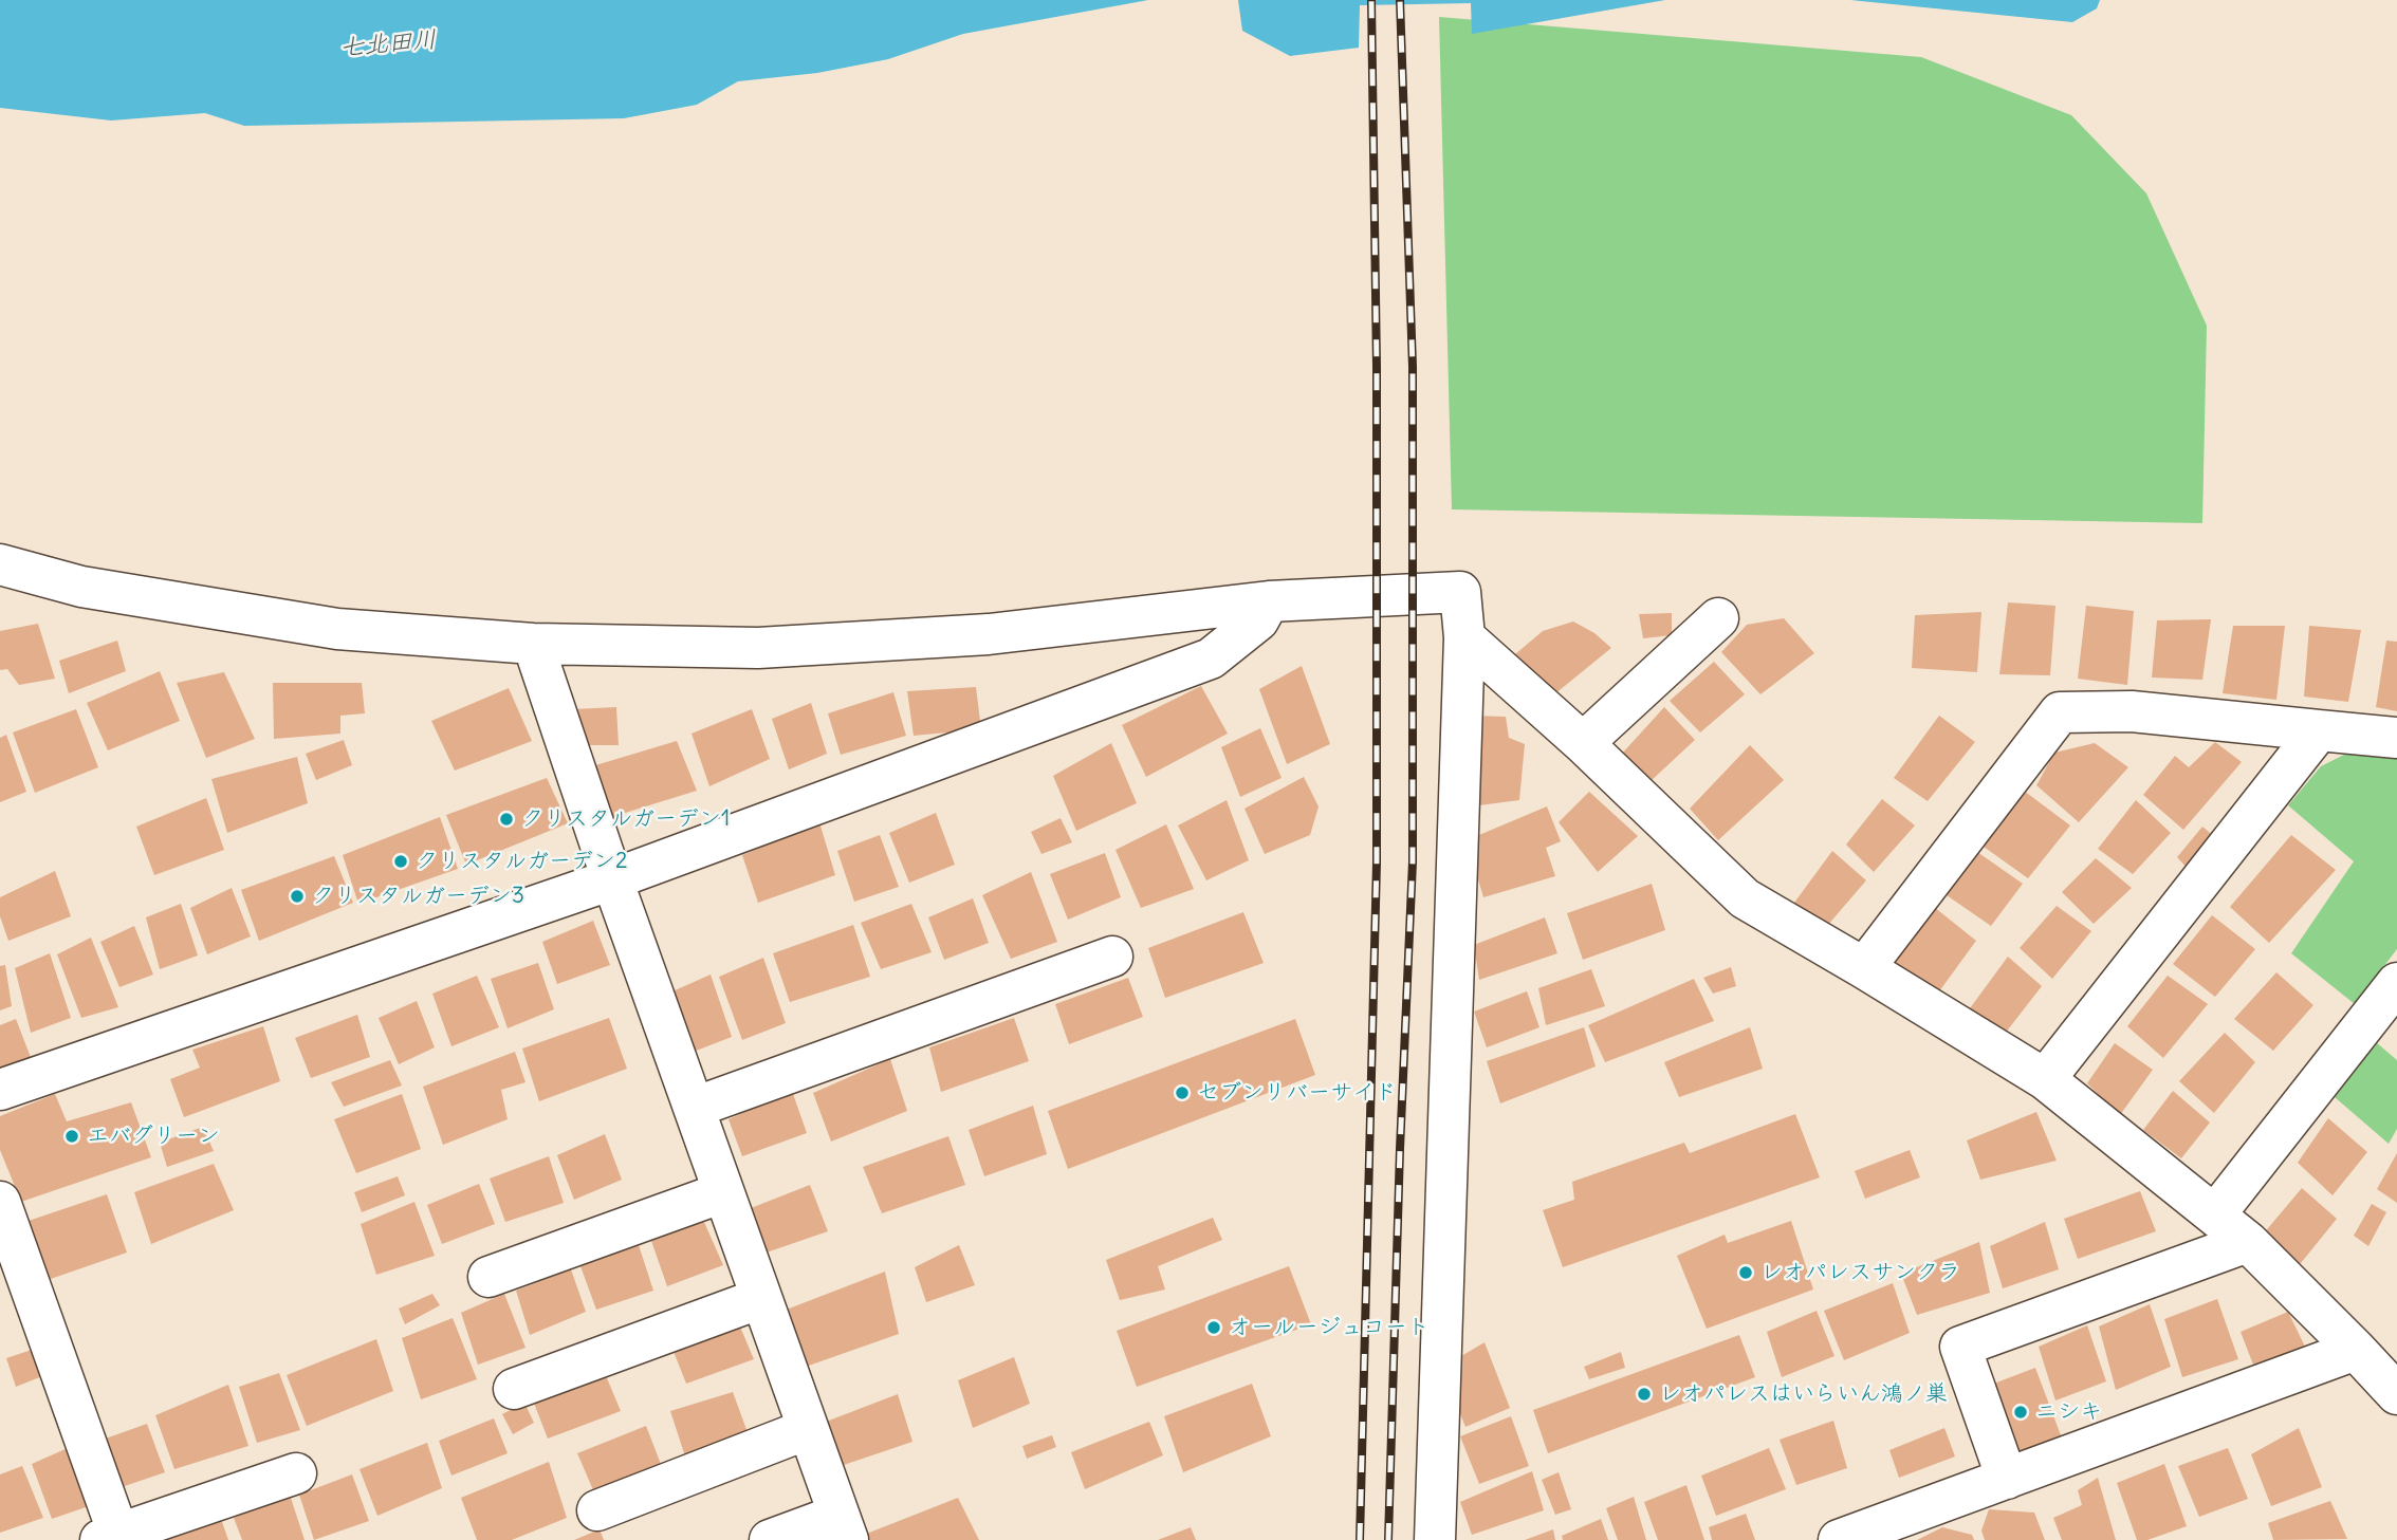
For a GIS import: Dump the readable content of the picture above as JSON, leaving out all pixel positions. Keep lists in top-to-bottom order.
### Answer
{
  "water": ["七北田川"],
  "places": [
    "クリスタルガーデン1",
    "クリスタルガーデン2",
    "クリスタルガーデン3",
    "セブンリバーサイド",
    "エバグリーン",
    "レオパレスサンクラ",
    "オールージュコート",
    "レオパレスはいらいん鴻ノ巣",
    "ニシキ"
  ]
}
